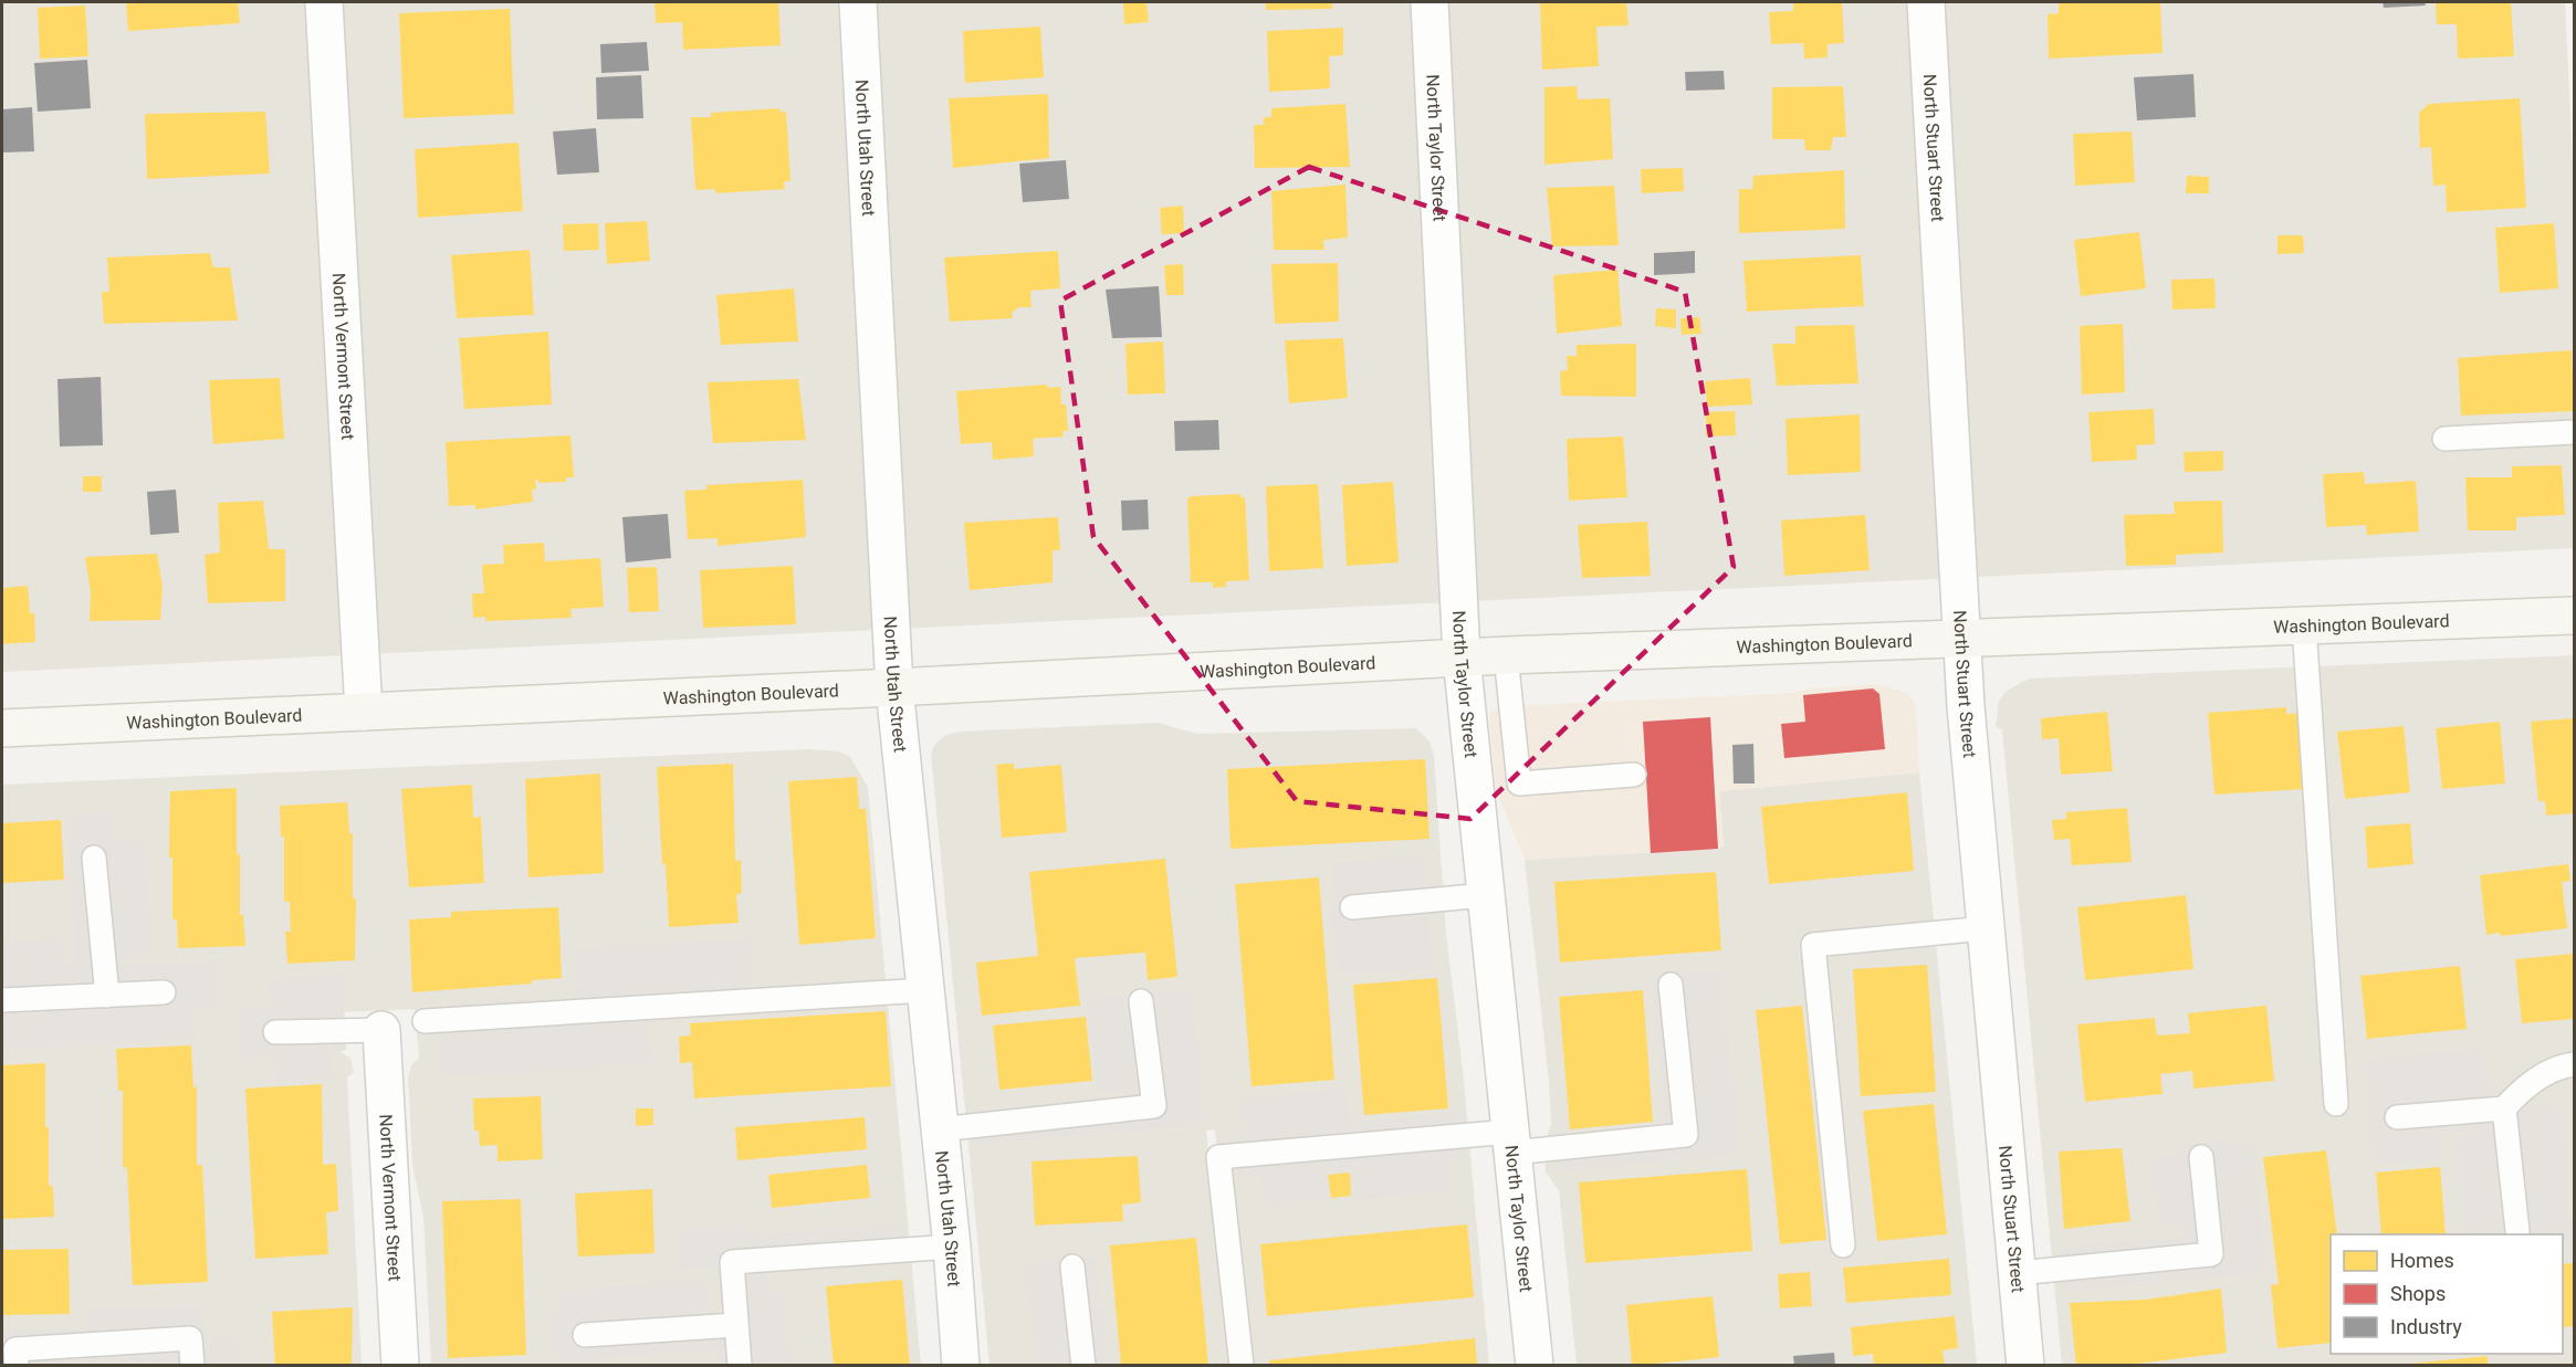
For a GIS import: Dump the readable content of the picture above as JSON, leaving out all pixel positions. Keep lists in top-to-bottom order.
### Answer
{
  "streets": {
    "main road": ["Washington Boulevard"],
    "street": [
      "North Utah Street",
      "North Taylor Street",
      "North Stuart Street",
      "North Vermont Street"
    ]
  },
  "crossings": [
    ["North Utah Street", "Washington Boulevard"],
    ["North Taylor Street", "Washington Boulevard"],
    ["North Stuart Street", "Washington Boulevard"],
    ["North Vermont Street", "Washington Boulevard"]
  ],
  "legend": ["Homes", "Shops", "Industry"]
}
